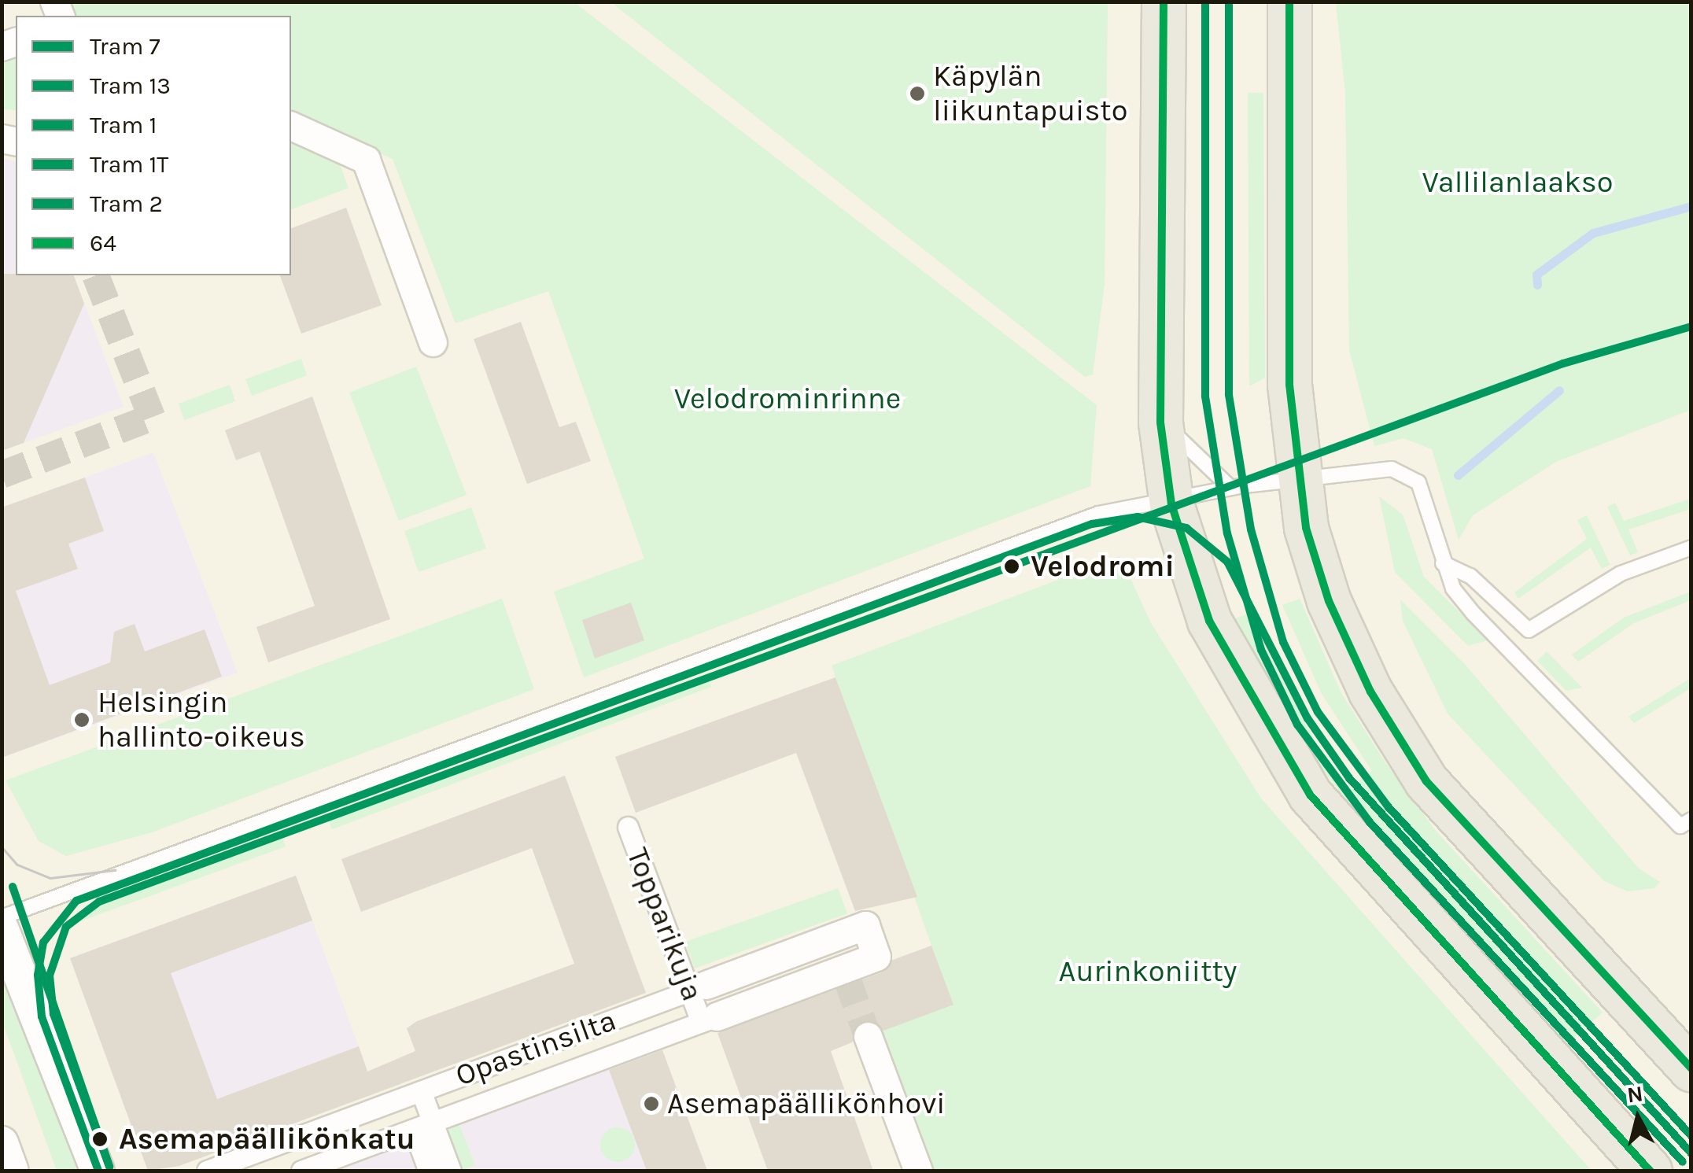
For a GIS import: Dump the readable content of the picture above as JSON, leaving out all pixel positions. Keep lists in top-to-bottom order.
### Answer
{
  "streets": {
    "street": ["Topparikuja", "Opastinsilta"]
  },
  "crossings": [
    ["Topparikuja", "Opastinsilta"]
  ],
  "parks": ["Vallilanlaakso", "Velodrominrinne", "Aurinkoniitty"],
  "places": [
    "Käpylän liikuntapuisto",
    "Velodromi",
    "Helsingin hallinto-oikeus",
    "Asemapäällikönhovi",
    "Asemapäällikönkatu"
  ],
  "lines": [
    "tram line 1",
    "tram line 1T",
    "transit line 64",
    "tram line 13",
    "tram line 7",
    "tram line 2"
  ],
  "legend": [
    "Tram 7",
    "Tram 13",
    "Tram 1",
    "Tram 1T",
    "Tram 2",
    "64"
  ],
  "north": "top"
}
